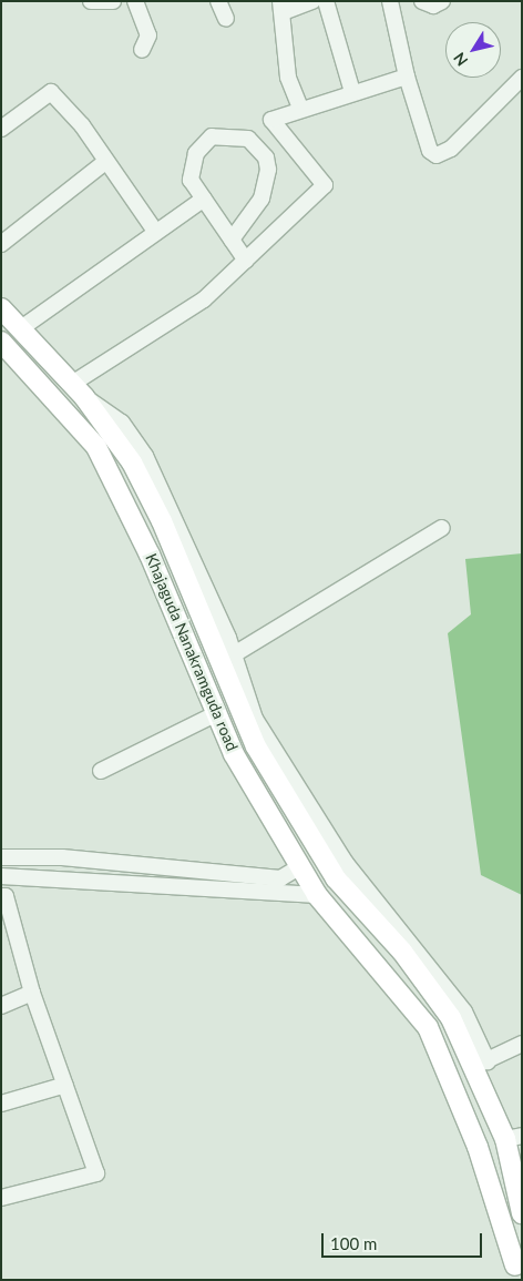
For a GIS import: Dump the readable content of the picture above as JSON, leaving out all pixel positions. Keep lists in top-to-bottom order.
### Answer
{
  "streets": {
    "main road": ["Khajaguda Nanakramguda road"]
  },
  "scale_bar": "100 m",
  "north": "bottom left"
}
